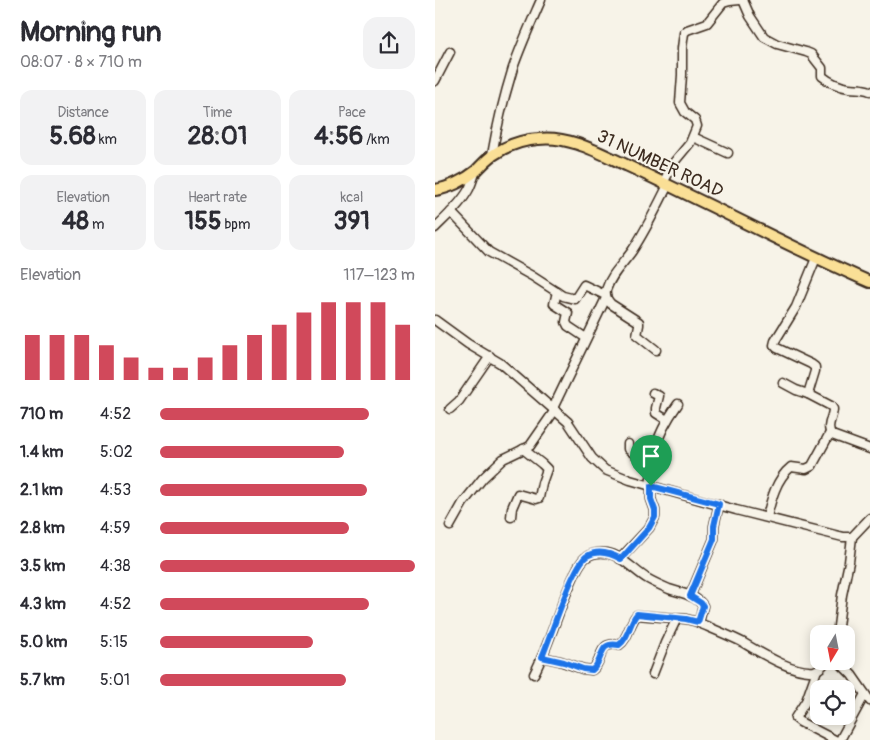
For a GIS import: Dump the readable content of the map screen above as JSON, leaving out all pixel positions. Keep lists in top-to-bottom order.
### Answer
{
  "streets": {
    "main road": ["31 NUMBER ROAD"]
  },
  "north": "bottom",
  "page": {
    "heading": ["Morning run", "08:07 · 8 × 710 m"],
    "stats": [
      ["Distance", "5.68 km"],
      ["Time", "28:01"],
      ["Pace", "4:56 /km"],
      ["Elevation", "48 m"],
      ["Heart rate", "155 bpm"],
      ["kcal", "391"]
    ],
    "chart": ["Elevation", "117–123 m"],
    "list": [
      {
        "name": "710 m",
        "note": "4:52"
      },
      {
        "name": "1.4 km",
        "note": "5:02"
      },
      {
        "name": "2.1 km",
        "note": "4:53"
      },
      {
        "name": "2.8 km",
        "note": "4:59"
      },
      {
        "name": "3.5 km",
        "note": "4:38"
      },
      {
        "name": "4.3 km",
        "note": "4:52"
      },
      {
        "name": "5.0 km",
        "note": "5:15"
      },
      {
        "name": "5.7 km",
        "note": "5:01"
      }
    ]
  }
}
